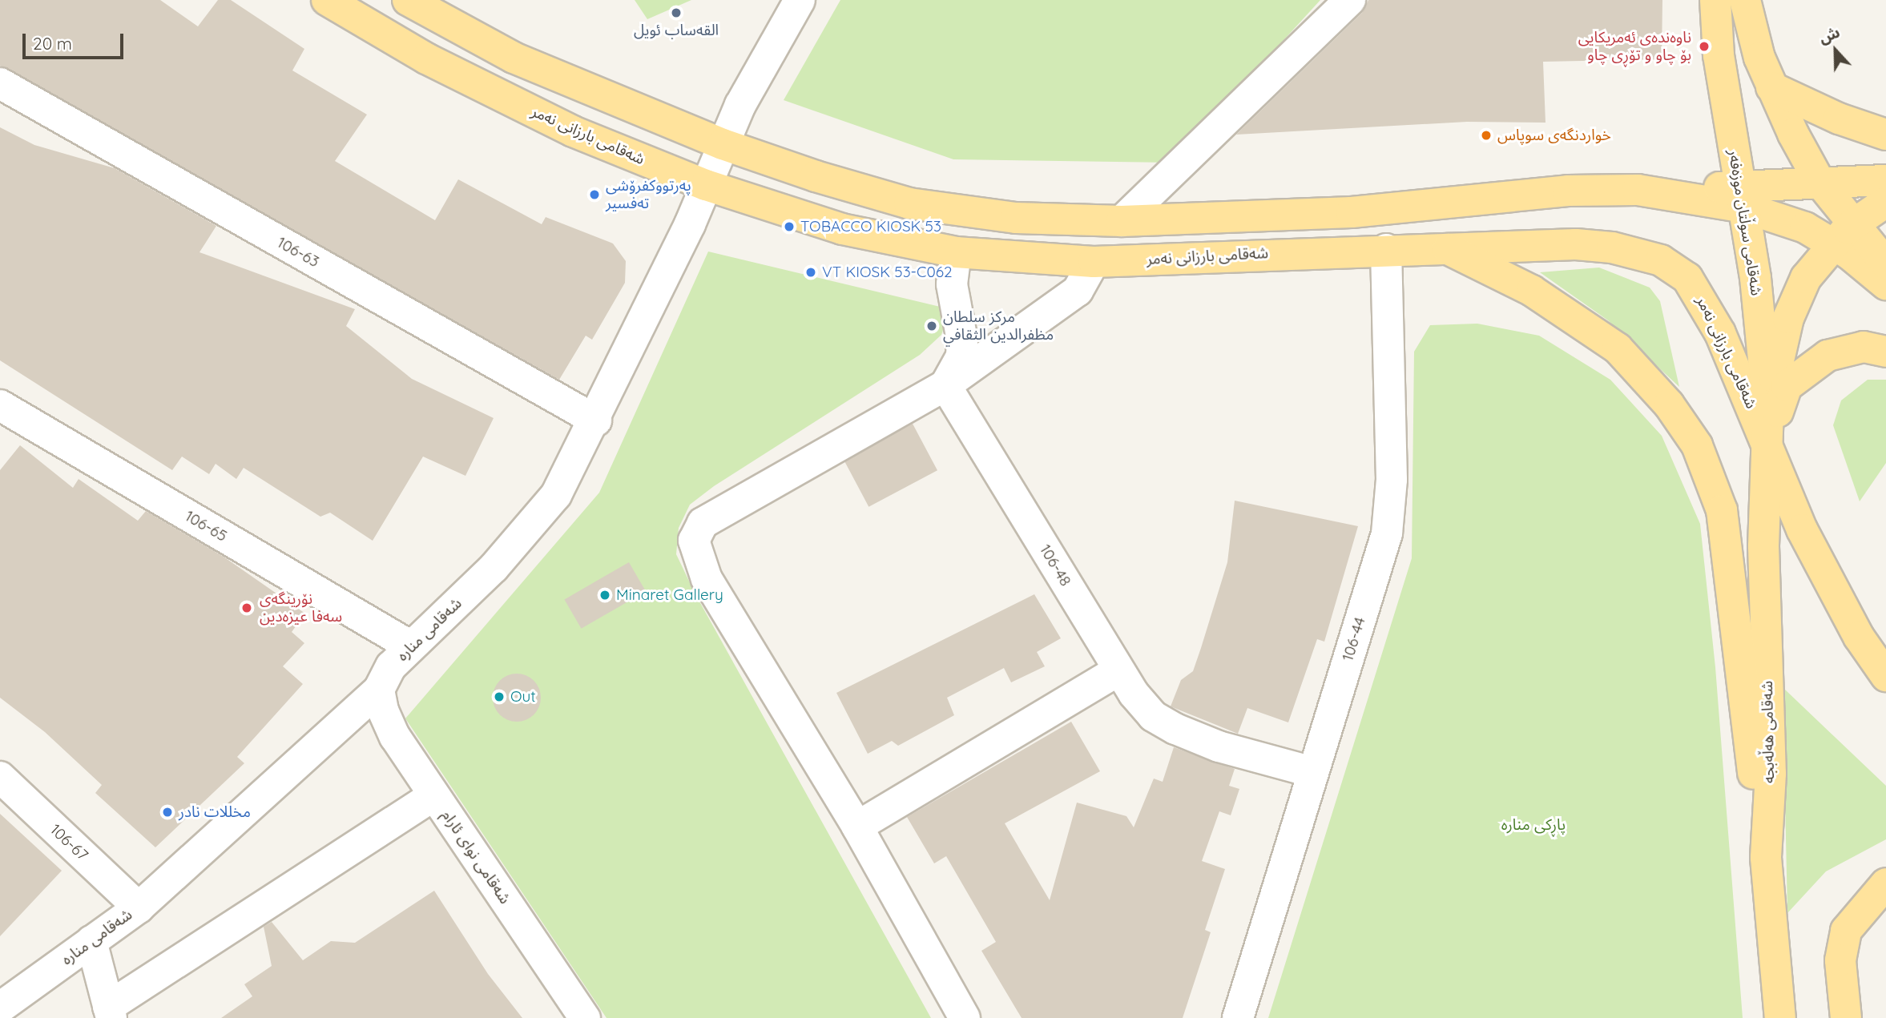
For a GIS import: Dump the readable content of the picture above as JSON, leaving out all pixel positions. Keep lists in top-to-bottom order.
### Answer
{
  "streets": {
    "main road": ["شەقامی بارزانی نەمر", "شەقامی سوڵتان موزەفەر", "شەقامی هەڵەبجە"],
    "street": [
      "106-63",
      "106-65",
      "106-48",
      "شەقامی منارە",
      "106-44",
      "106-67",
      "شەقامی نوای ئارام"
    ]
  },
  "crossings": [
    ["شەقامی بارزانی نەمر", "شەقامی سوڵتان موزەفەر"],
    ["شەقامی بارزانی نەمر", "شەقامی منارە"],
    ["شەقامی بارزانی نەمر", "106-44"],
    ["شەقامی بارزانی نەمر", "شەقامی هەڵەبجە"],
    ["شەقامی سوڵتان موزەفەر", "شەقامی هەڵەبجە"],
    ["106-63", "شەقامی منارە"],
    ["106-65", "شەقامی منارە"],
    ["106-48", "106-44"],
    ["شەقامی منارە", "106-67"],
    ["شەقامی منارە", "شەقامی نوای ئارام"]
  ],
  "parks": ["پاڕکی منارە"],
  "places": [
    "القەساب ئویل",
    "ناوەندەی ئەمریکایی بۆ چاو و تۆڕی چاو",
    "خواردنگەی سوپاس",
    "پەرتووکفرۆشی تەفسیر",
    "TOBACCO KIOSK 53",
    "VT KIOSK 53-C062",
    "مركز سلطان مظفرالدين الثقافي",
    "Minaret Gallery",
    "نۆرینگەی سەفا عیزەدین",
    "Out",
    "مخللات نادر"
  ],
  "scale_bar": "20 m",
  "north": "top"
}
